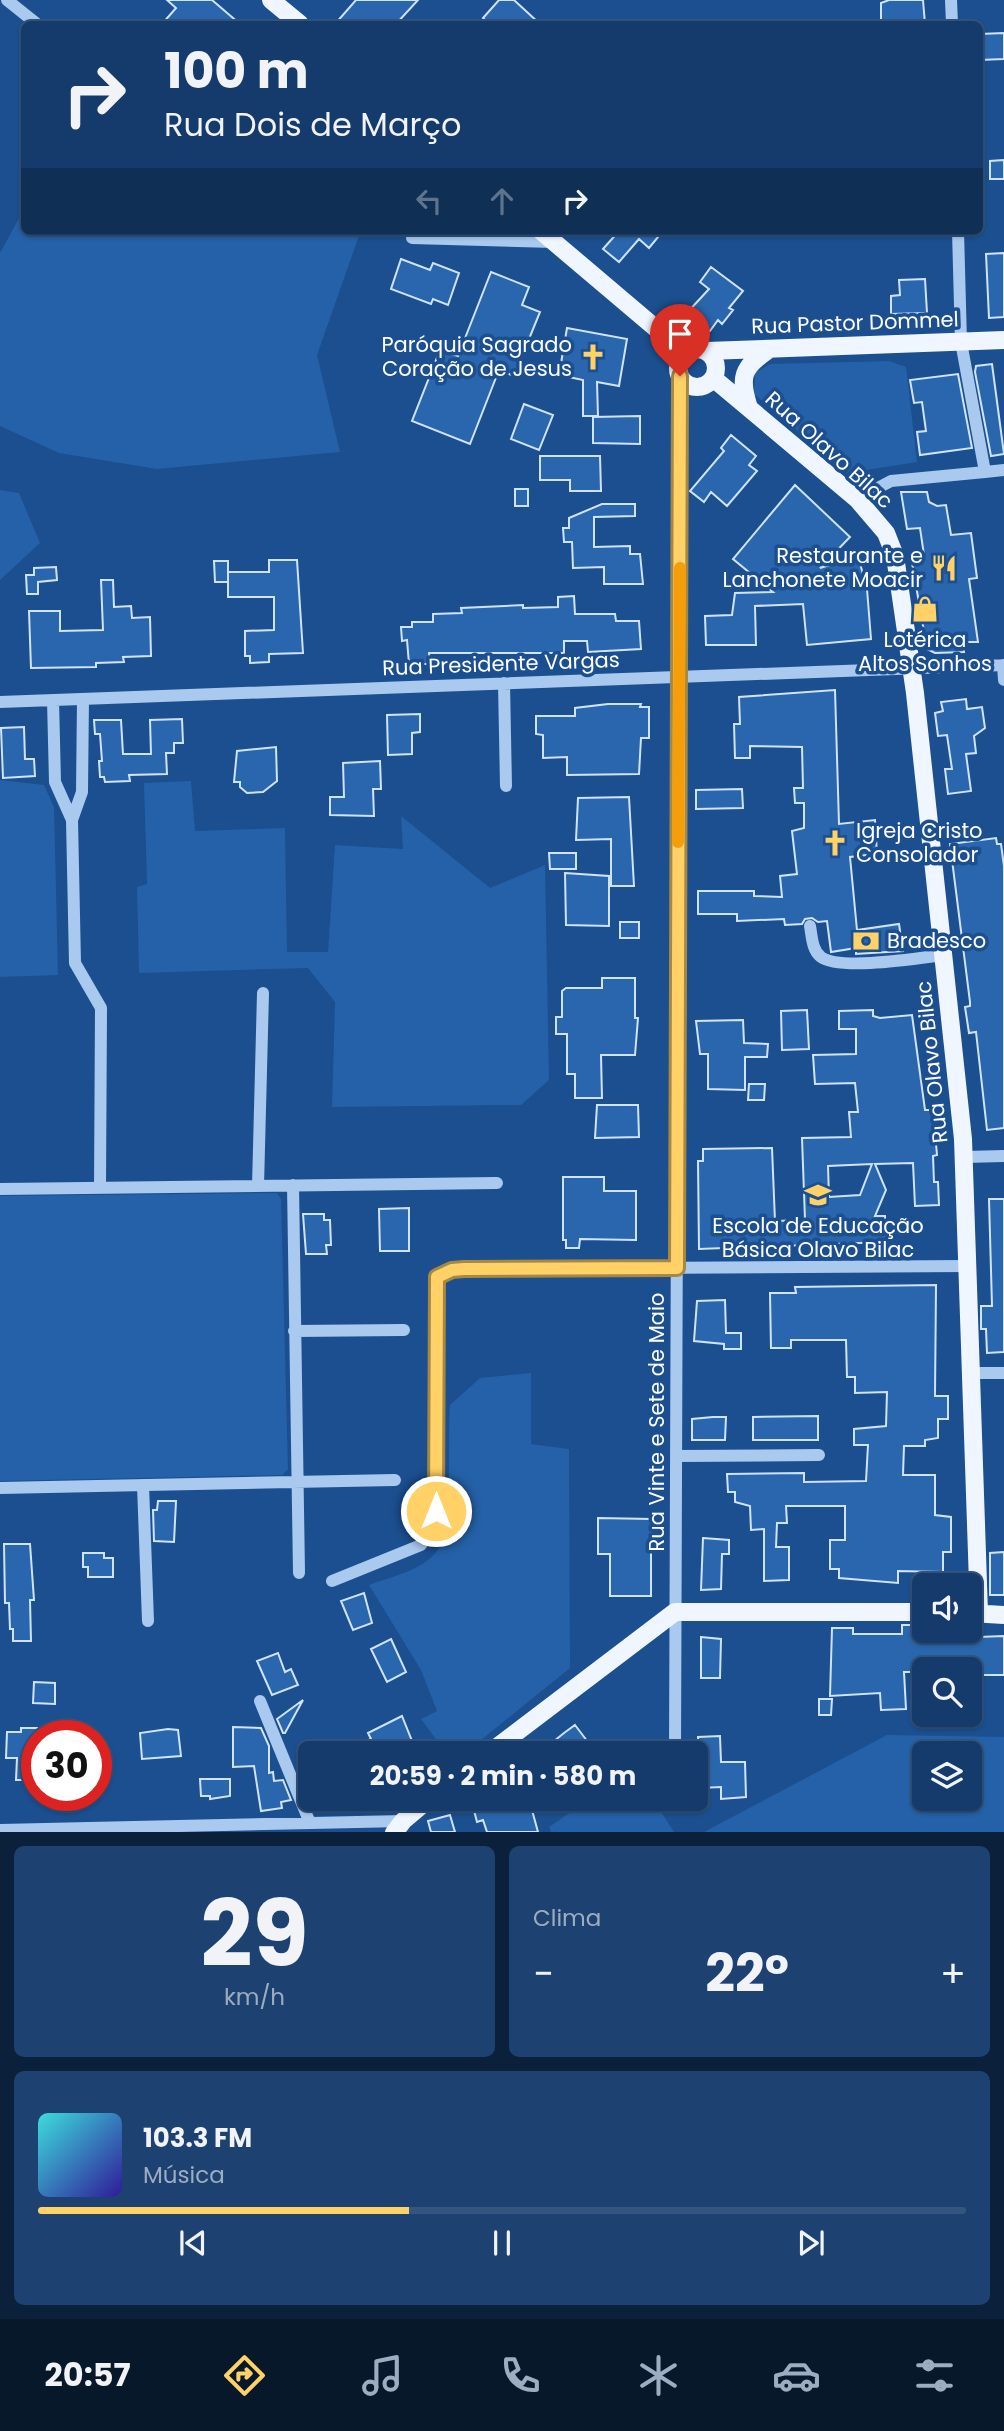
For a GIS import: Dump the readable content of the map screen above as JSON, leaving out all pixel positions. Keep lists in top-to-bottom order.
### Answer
{
  "streets": {
    "main road": ["Rua Pastor Dommel", "Rua Olavo Bilac"],
    "street": ["Rua Presidente Vargas", "Rua Vinte e Sete de Maio"]
  },
  "crossings": [
    ["Rua Pastor Dommel", "Rua Olavo Bilac"],
    ["Rua Pastor Dommel", "Rua Vinte e Sete de Maio"],
    ["Rua Olavo Bilac", "Rua Presidente Vargas"],
    ["Rua Olavo Bilac", "Rua Vinte e Sete de Maio"],
    ["Rua Presidente Vargas", "Rua Vinte e Sete de Maio"]
  ],
  "places": {
    "church": ["Paróquia Sagrado Coração de Jesus", "Igreja Cristo Consolador"],
    "restaurant": ["Restaurante e Lanchonete Moacir"],
    "shop": ["Lotérica Altos Sonhos"],
    "bank": ["Bradesco"],
    "school or university": ["Escola de Educação Básica Olavo Bilac"]
  },
  "page": {
    "turn": ["100 m", "Rua Dois de Março"],
    "limit": "30",
    "trip": "20:59 · 2 min · 580 m",
    "tile": [
      ["29", "km/h"],
      "Clima"
    ],
    "heat": ["−", "22°", "+"],
    "song": ["103.3 FM", "Música"],
    "tabs": "20:57"
  }
}
